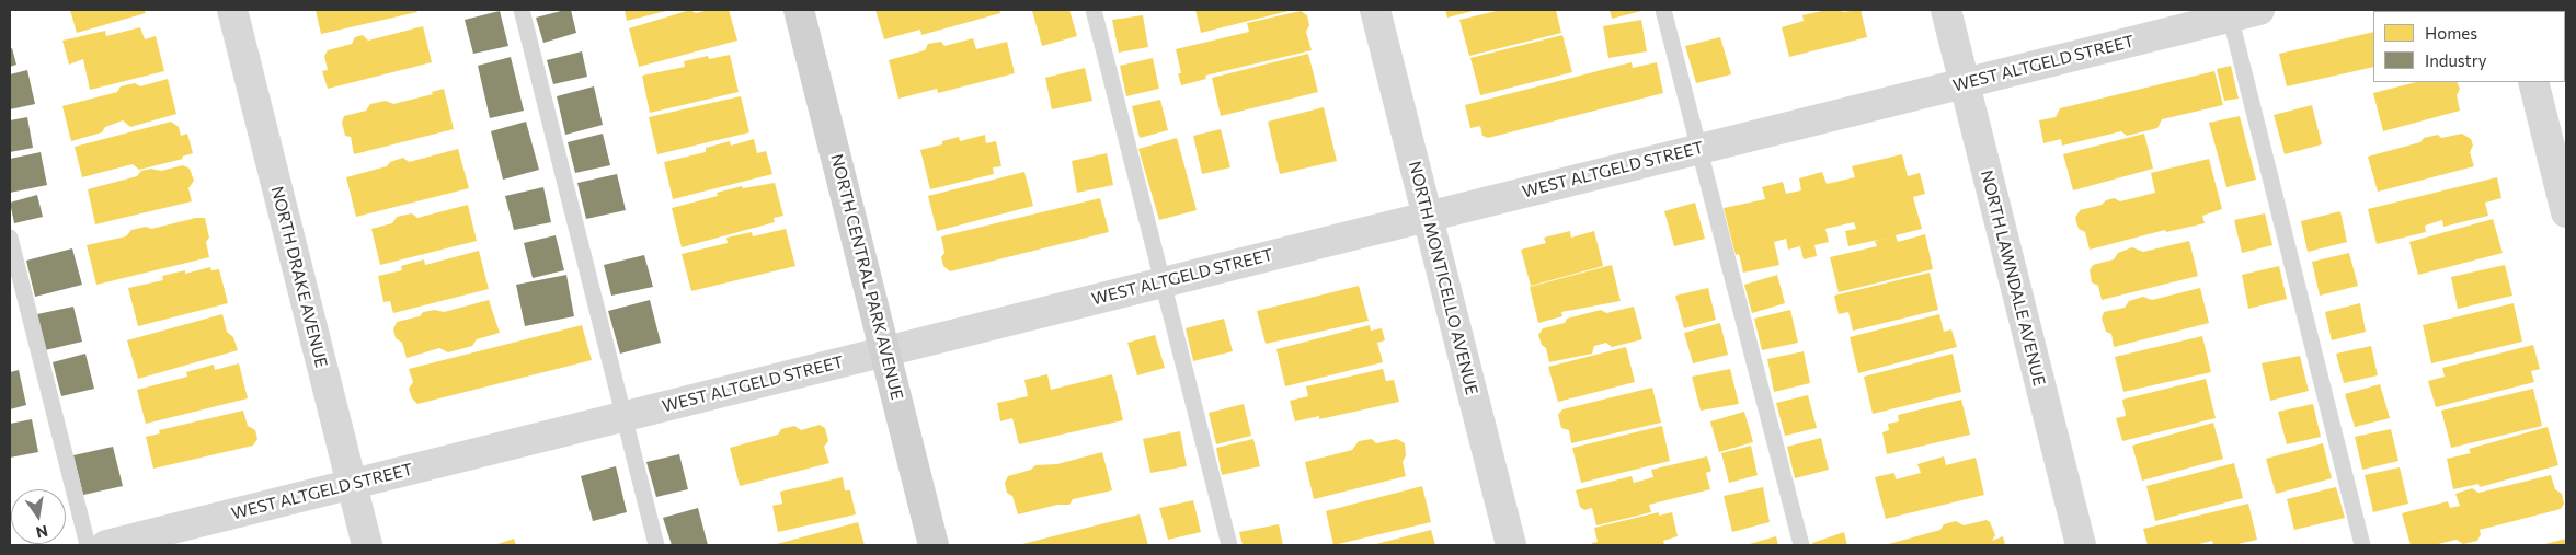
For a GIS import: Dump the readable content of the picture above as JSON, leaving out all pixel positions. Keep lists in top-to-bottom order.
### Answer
{
  "streets": {
    "street": [
      "WEST ALTGELD STREET",
      "NORTH DRAKE AVENUE",
      "NORTH CENTRAL PARK AVENUE",
      "NORTH MONTICELLO AVENUE",
      "NORTH LAWNDALE AVENUE"
    ]
  },
  "crossings": [
    ["WEST ALTGELD STREET", "NORTH DRAKE AVENUE"],
    ["WEST ALTGELD STREET", "NORTH CENTRAL PARK AVENUE"],
    ["WEST ALTGELD STREET", "NORTH MONTICELLO AVENUE"],
    ["WEST ALTGELD STREET", "NORTH LAWNDALE AVENUE"]
  ],
  "legend": ["Homes", "Industry"],
  "north": "bottom"
}
